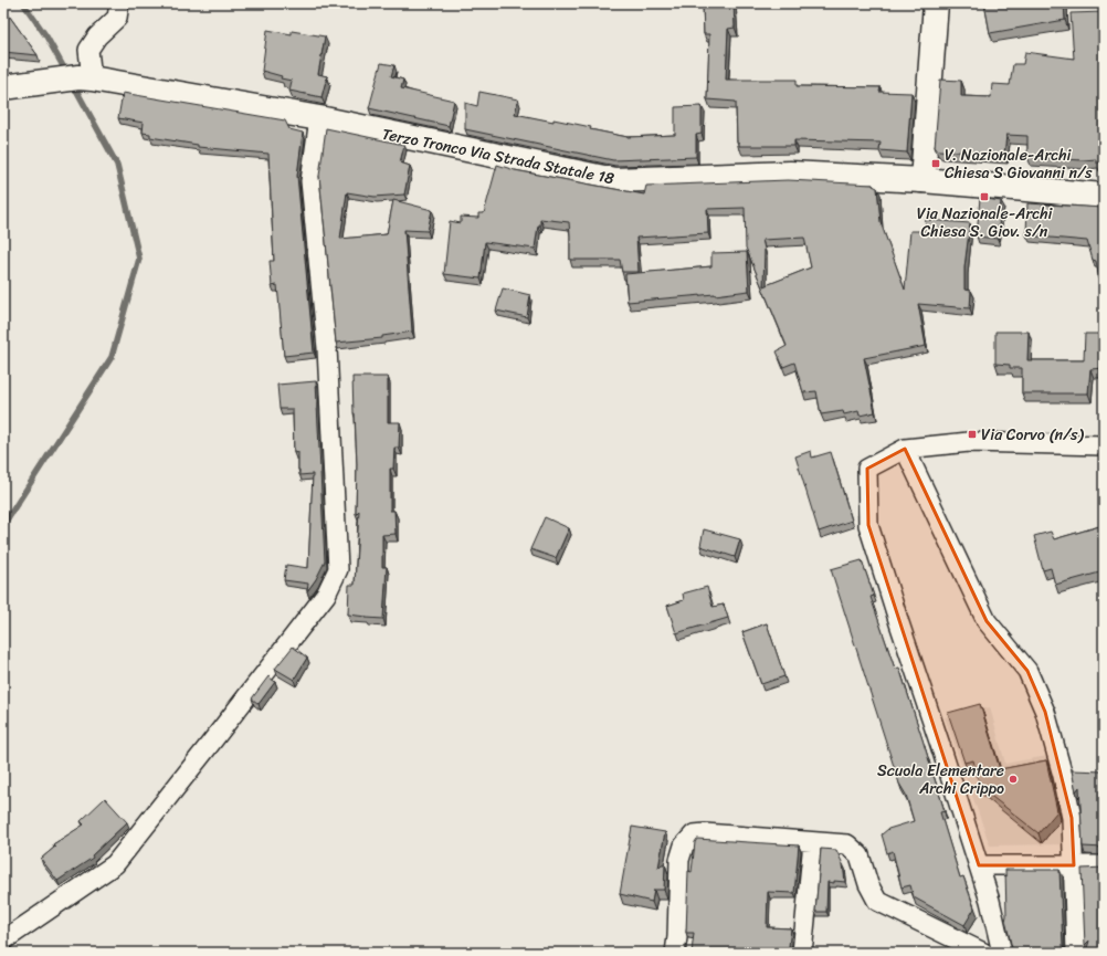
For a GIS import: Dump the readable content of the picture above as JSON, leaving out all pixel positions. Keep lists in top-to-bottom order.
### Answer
{
  "streets": {
    "main road": ["Terzo Tronco Via Strada Statale 18"]
  },
  "places": {
    "transit": ["V. Nazionale-Archi Chiesa S Giovanni n/s", "Via Nazionale-Archi Chiesa S. Giov. s/n", "Via Corvo (n/s)"],
    "other": ["Scuola Elementare Archi Crippo"]
  }
}
